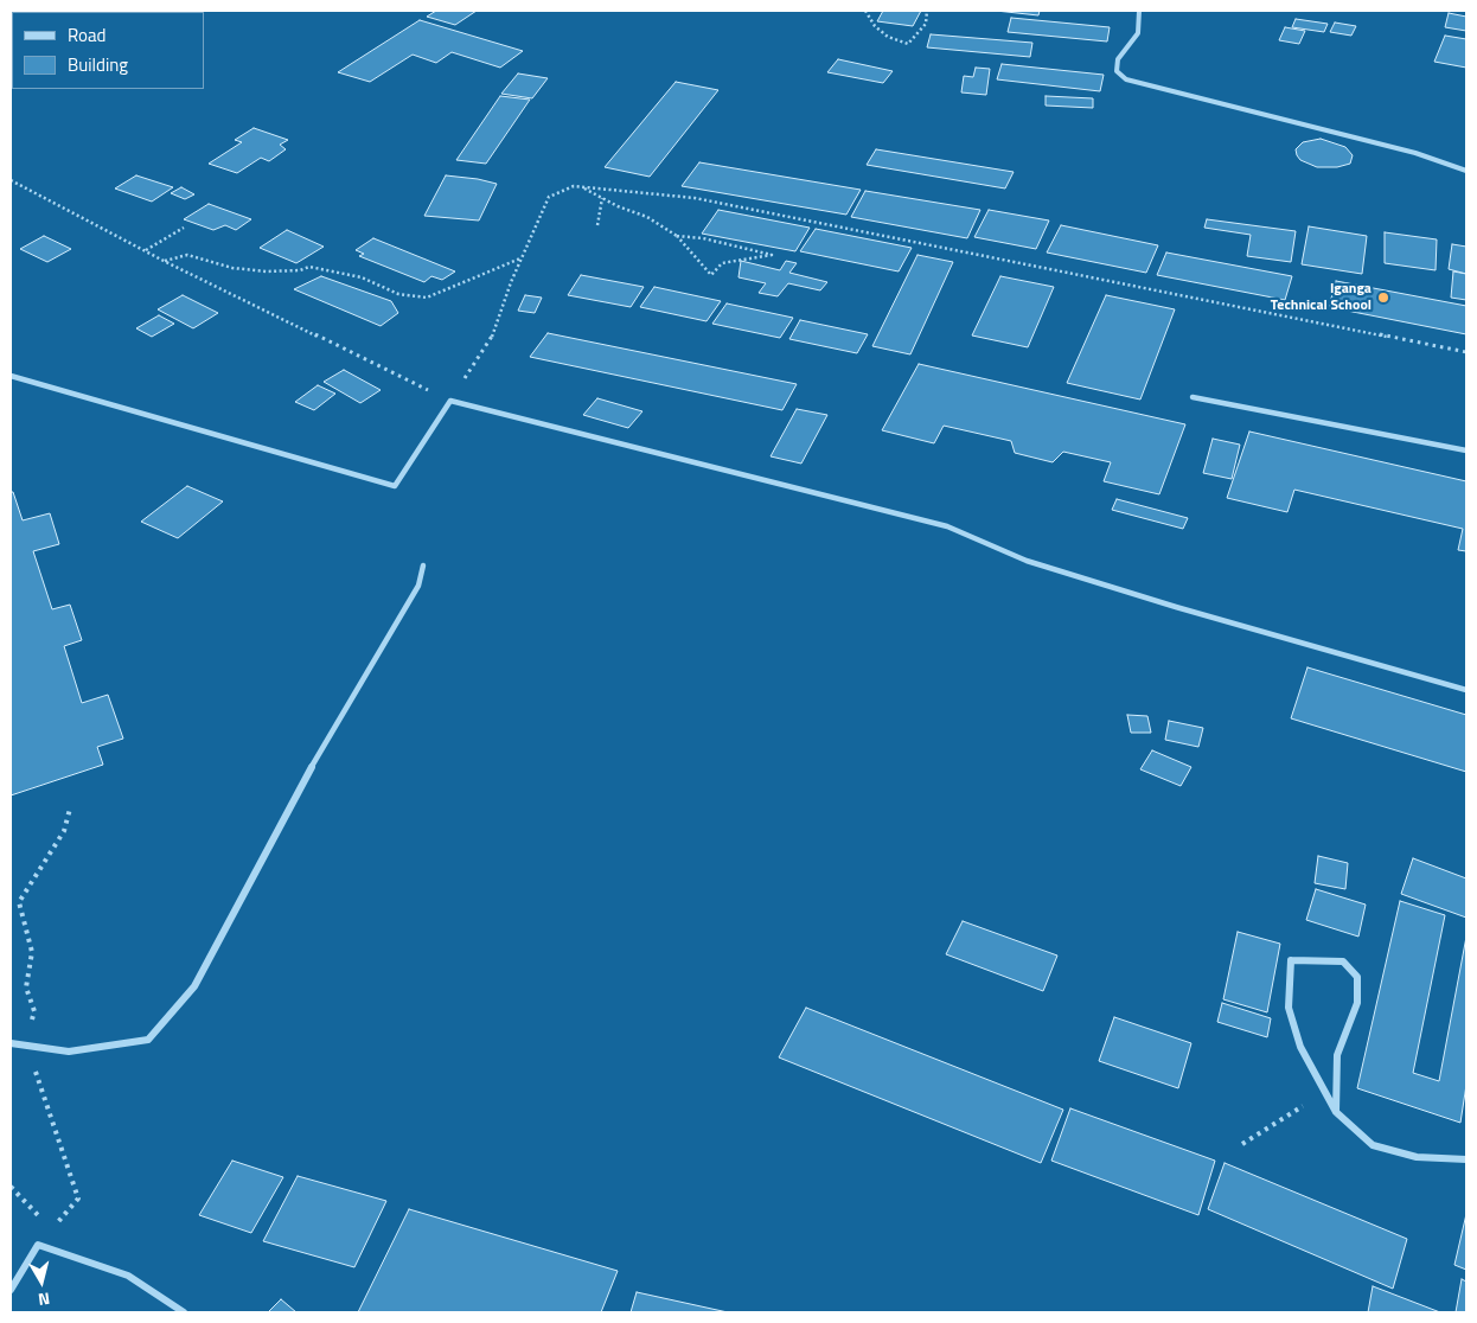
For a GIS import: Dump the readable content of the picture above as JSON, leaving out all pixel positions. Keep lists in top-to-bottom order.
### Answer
{
  "places": ["Iganga Technical School"],
  "legend": ["Road", "Building"],
  "north": "bottom"
}
